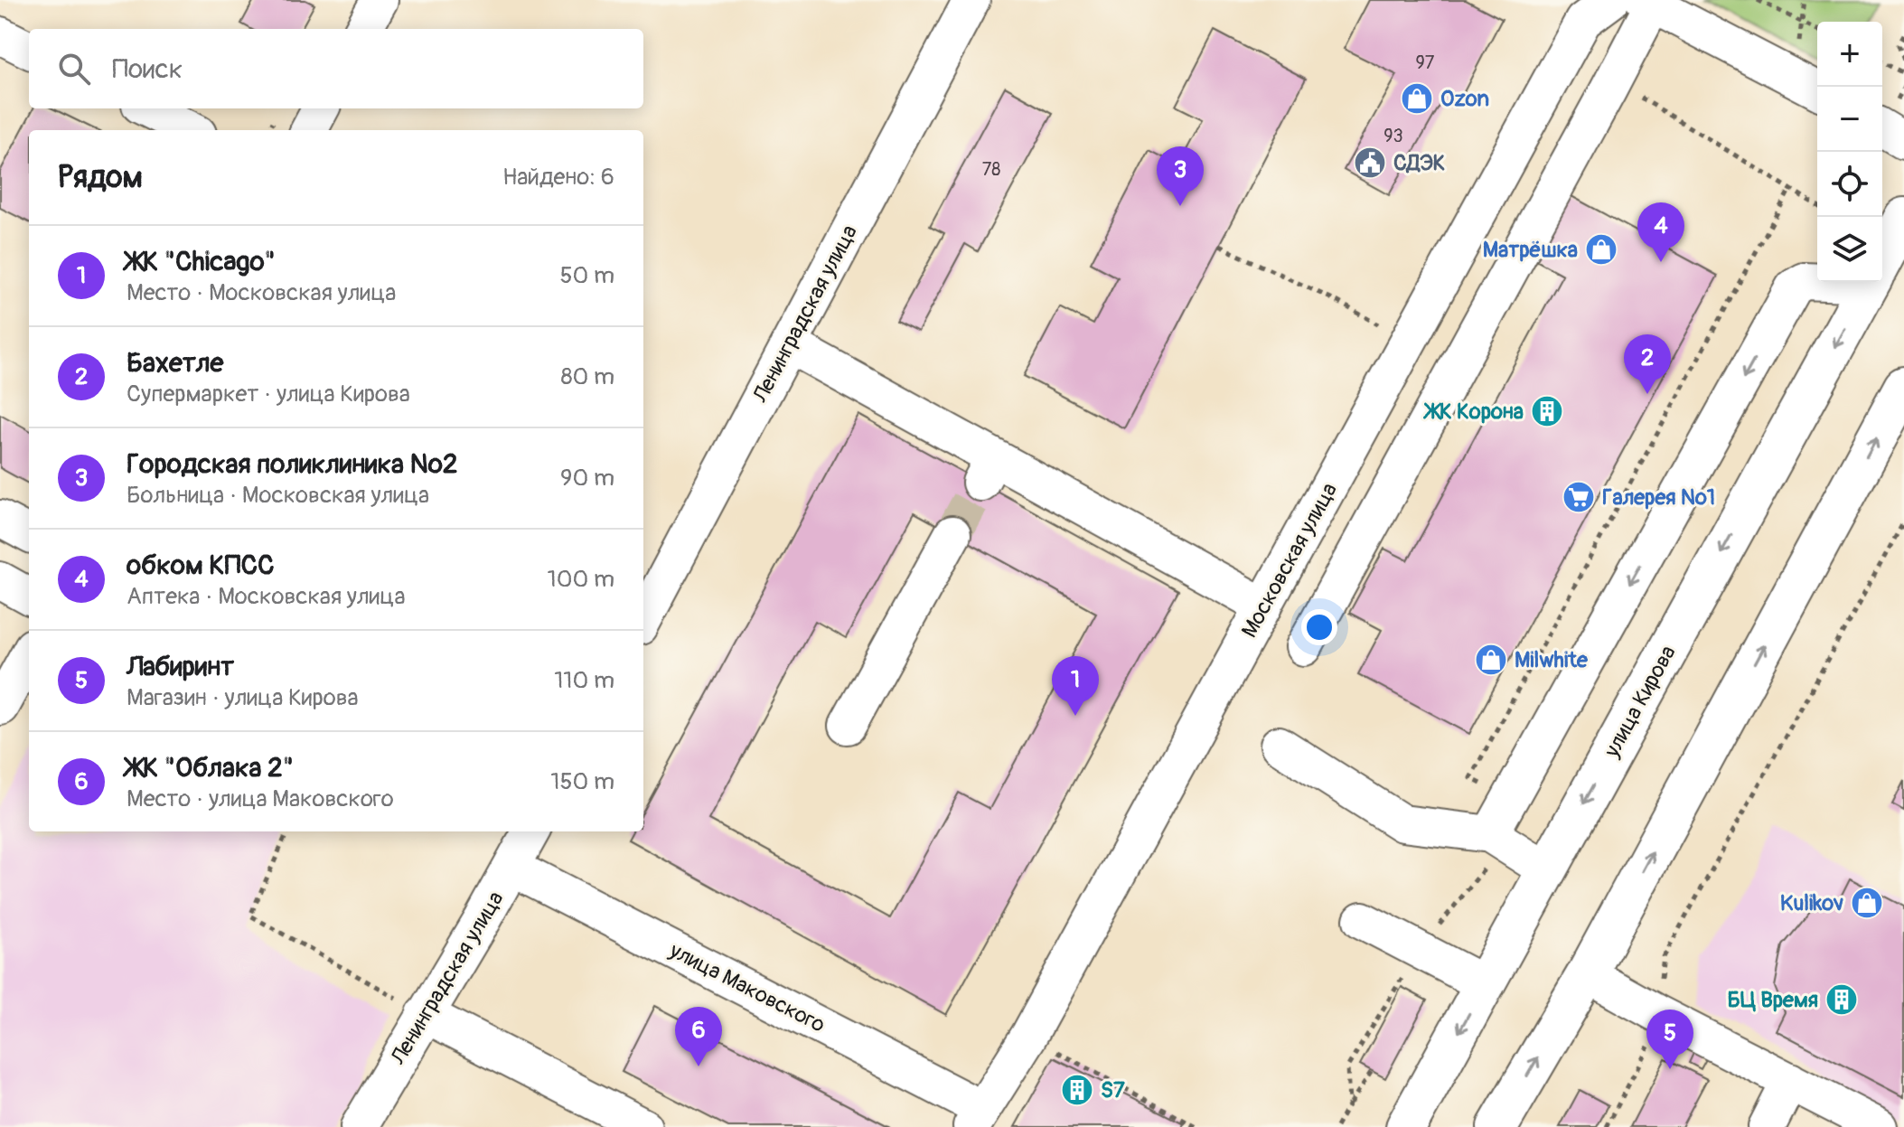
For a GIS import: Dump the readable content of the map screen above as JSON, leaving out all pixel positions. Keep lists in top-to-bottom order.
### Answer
{
  "streets": {
    "main road": ["улица Кирова"],
    "street": ["Ленинградская улица", "Московская улица", "улица Маковского"]
  },
  "crossings": [
    ["Ленинградская улица", "улица Маковского"],
    ["Московская улица", "улица Маковского"]
  ],
  "places": {
    "shop": [
      "Ozon",
      "Матрёшка",
      "Milwhite",
      "Kulikov"
    ],
    "public building": ["СДЭК"],
    "building": ["ЖК Корона", "БЦ Время", "S7"],
    "supermarket": ["Галерея №1"]
  },
  "house_numbers": ["97", "93", "78"],
  "page": {
    "map_buttons": ["+", "−"],
    "search": "Поиск",
    "heading": ["Рядом", "Найдено: 6"],
    "pins": [
      "3",
      "4",
      "2",
      "1",
      "6",
      "5"
    ],
    "list": [
      {
        "mark": "1",
        "name": "ЖК \"Chicago\"",
        "note": "Место · Московская улица",
        "value": "50 m"
      },
      {
        "mark": "2",
        "name": "Бахетле",
        "note": "Супермаркет · улица Кирова",
        "value": "80 m"
      },
      {
        "mark": "3",
        "name": "Городская поликлиника №2",
        "note": "Больница · Московская улица",
        "value": "90 m"
      },
      {
        "mark": "4",
        "name": "обком КПСС",
        "note": "Аптека · Московская улица",
        "value": "100 m"
      },
      {
        "mark": "5",
        "name": "Лабиринт",
        "note": "Магазин · улица Кирова",
        "value": "110 m"
      },
      {
        "mark": "6",
        "name": "ЖК \"Облака 2\"",
        "note": "Место · улица Маковского",
        "value": "150 m"
      }
    ]
  }
}
